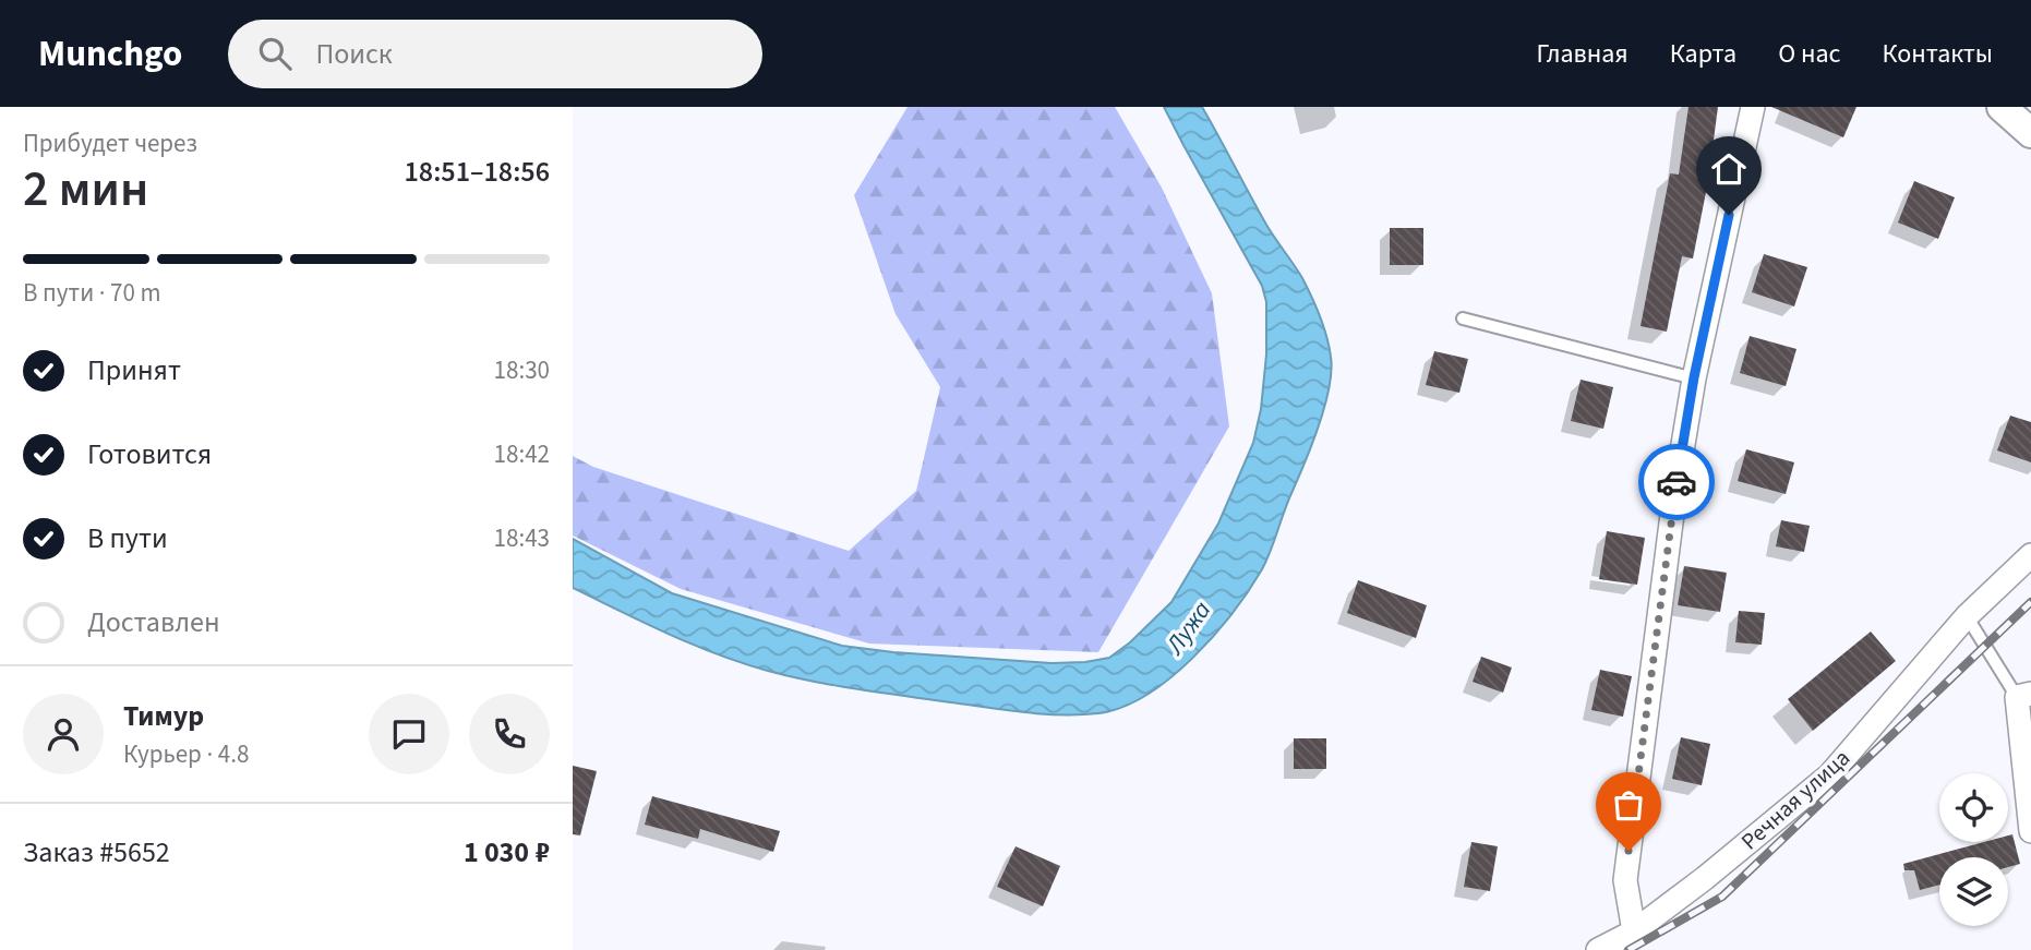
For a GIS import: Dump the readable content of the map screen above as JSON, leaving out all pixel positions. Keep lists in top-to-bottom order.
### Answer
{
  "streets": {
    "street": ["Речная улица"]
  },
  "water": ["Лужа"],
  "page": {
    "header": "Munchgo",
    "search": "Поиск",
    "nav": [
      "Главная",
      "Карта",
      "О нас",
      "Контакты"
    ],
    "heading": ["2 мин", "Прибудет через", "18:51–18:56"],
    "panel": [
      "Тимур",
      "Курьер · 4.8",
      "Заказ #5652",
      "1 030 ₽"
    ],
    "bar": "В пути · 70 m",
    "list": [
      ["Принят", "18:30"],
      ["Готовится", "18:42"],
      ["В пути", "18:43"],
      "Доставлен"
    ]
  }
}
